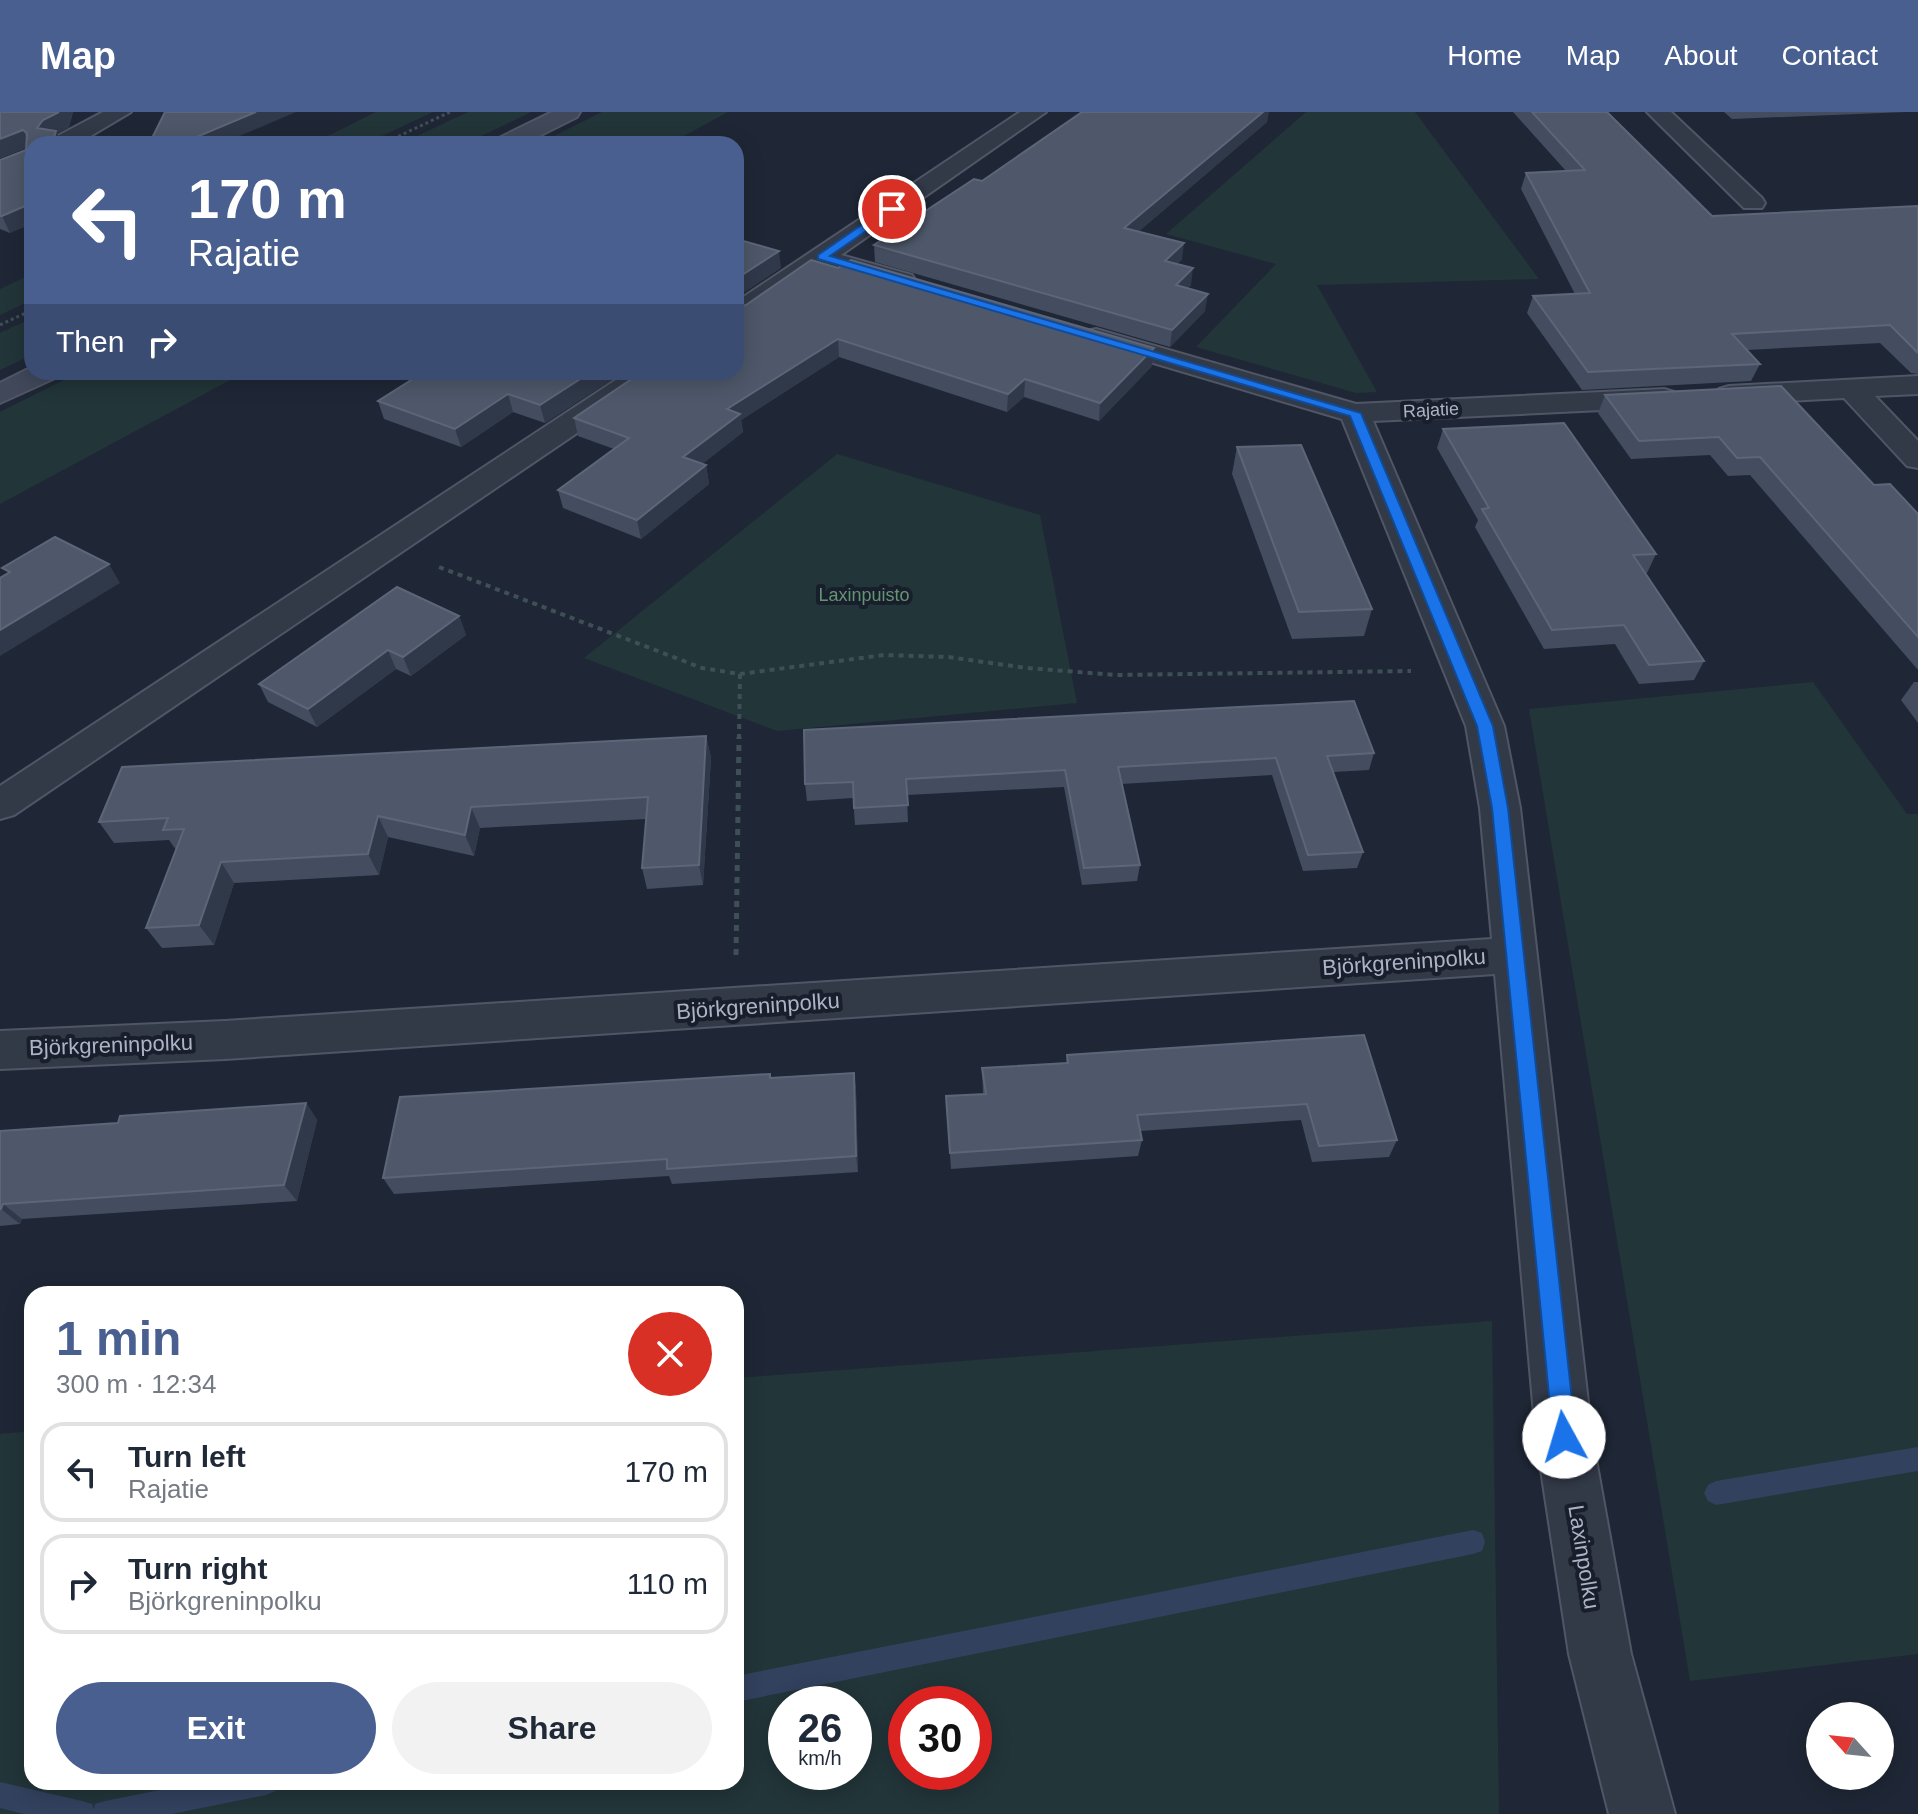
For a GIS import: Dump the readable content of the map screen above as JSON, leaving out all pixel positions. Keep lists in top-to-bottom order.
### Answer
{
  "streets": {
    "street": ["Rajatie", "Björkgreninpolku", "Laxinpolku"]
  },
  "crossings": [
    ["Rajatie", "Laxinpolku"],
    ["Björkgreninpolku", "Laxinpolku"]
  ],
  "parks": ["Laxinpuisto"],
  "north": "top left",
  "page": {
    "header": "Map",
    "nav": [
      "Home",
      "Map",
      "About",
      "Contact"
    ],
    "turn": ["170 m", "Rajatie"],
    "then": "Then",
    "heading": ["1 min", "300 m · 12:34"],
    "list": [
      {
        "name": "Turn left",
        "note": "Rajatie",
        "value": "170 m"
      },
      {
        "name": "Turn right",
        "note": "Björkgreninpolku",
        "value": "110 m"
      }
    ],
    "buttons": ["Exit", "Share"],
    "speed": "26 km/h",
    "limit": "30"
  }
}
